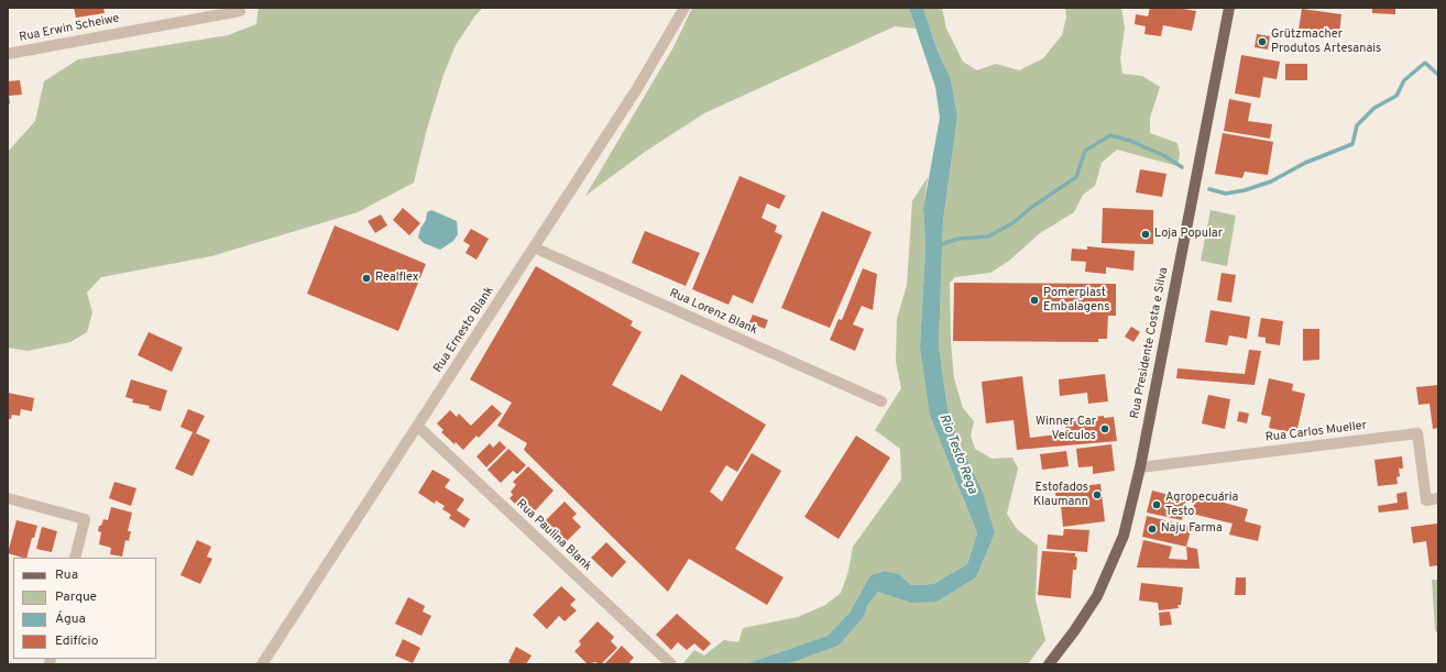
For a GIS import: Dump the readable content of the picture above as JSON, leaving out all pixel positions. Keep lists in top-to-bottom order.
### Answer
{
  "streets": {
    "main road": ["Rua Presidente Costa e Silva"],
    "street": [
      "Rua Erwin Scheiwe",
      "Rua Lorenz Blank",
      "Rua Ernesto Blank",
      "Rua Carlos Mueller",
      "Rua Paulina Blank"
    ]
  },
  "crossings": [
    ["Rua Lorenz Blank", "Rua Ernesto Blank"],
    ["Rua Ernesto Blank", "Rua Paulina Blank"],
    ["Rua Presidente Costa e Silva", "Rua Carlos Mueller"]
  ],
  "water": ["Rio Testo Rega"],
  "places": [
    "Grützmacher Produtos Artesanais",
    "Loja Popular",
    "Realflex",
    "Pomerplast Embalagens",
    "Winner Car Veículos",
    "Estofados Klaumann",
    "Agropecuária Testo",
    "Naju Farma"
  ],
  "legend": [
    "Rua",
    "Parque",
    "Água",
    "Edifício"
  ]
}
